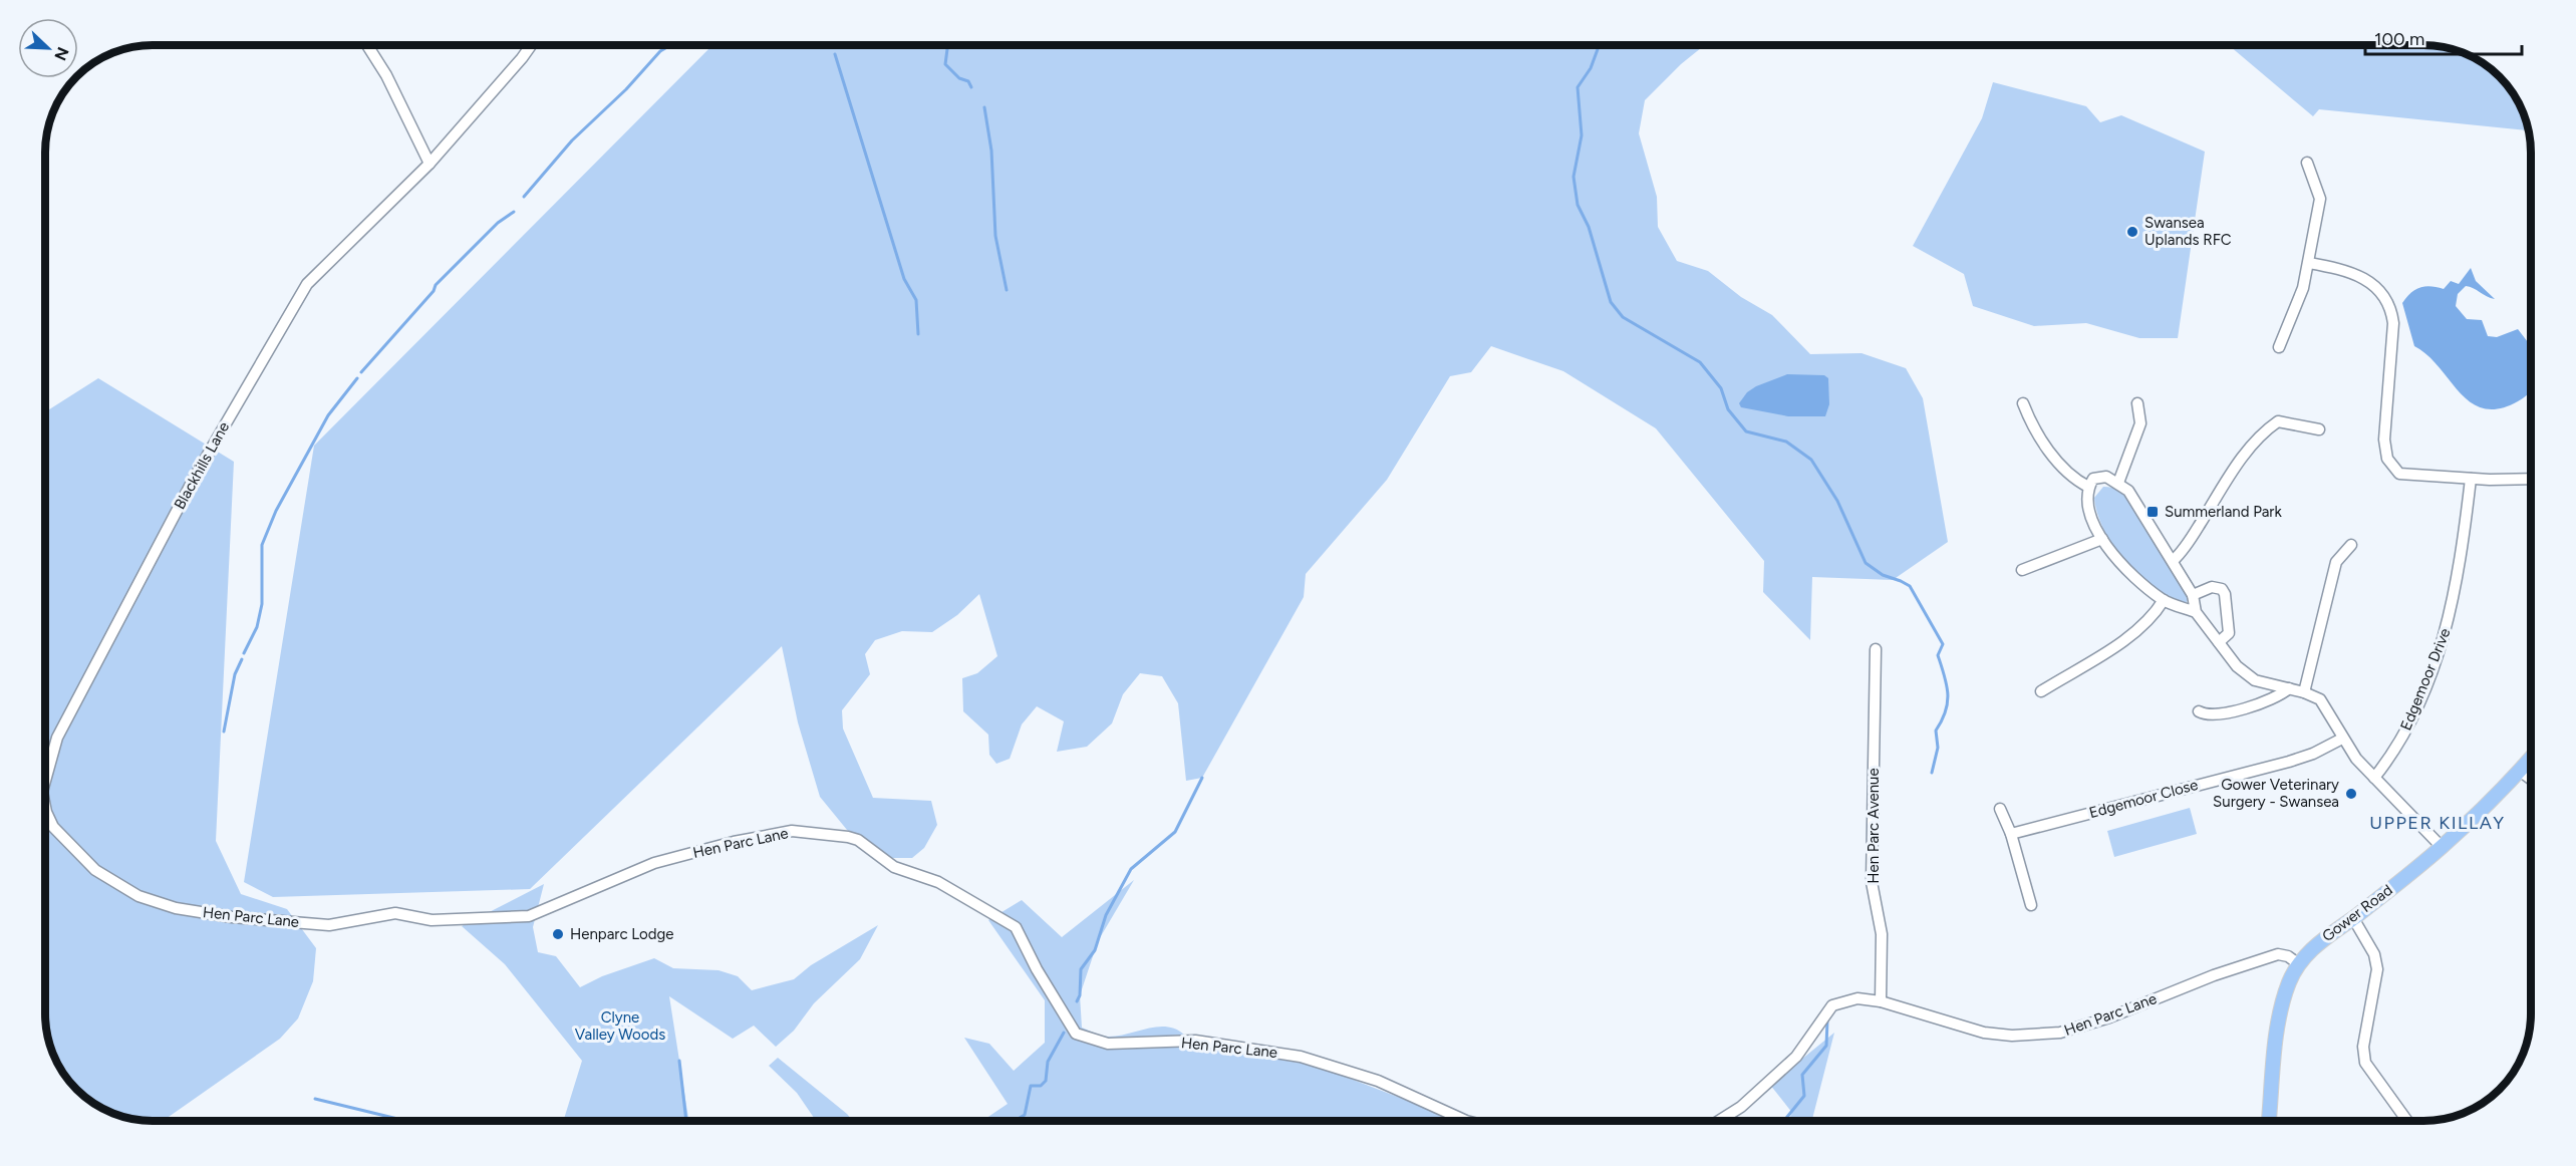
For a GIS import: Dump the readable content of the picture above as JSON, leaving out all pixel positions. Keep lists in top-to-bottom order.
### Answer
{
  "streets": {
    "main road": ["Gower Road"],
    "street": [
      "Blackhills Lane",
      "Edgemoor Drive",
      "Edgemoor Close",
      "Hen Parc Avenue",
      "Hen Parc Lane"
    ]
  },
  "crossings": [
    ["Blackhills Lane", "Hen Parc Lane"],
    ["Hen Parc Avenue", "Hen Parc Lane"],
    ["Hen Parc Lane", "Gower Road"]
  ],
  "districts": ["UPPER KILLAY"],
  "parks": ["Clyne Valley Woods"],
  "places": {
    "other": ["Swansea Uplands RFC", "Gower Veterinary Surgery - Swansea", "Henparc Lodge"],
    "transit": ["Summerland Park"]
  },
  "scale_bar": "100 m",
  "north": "bottom right"
}
